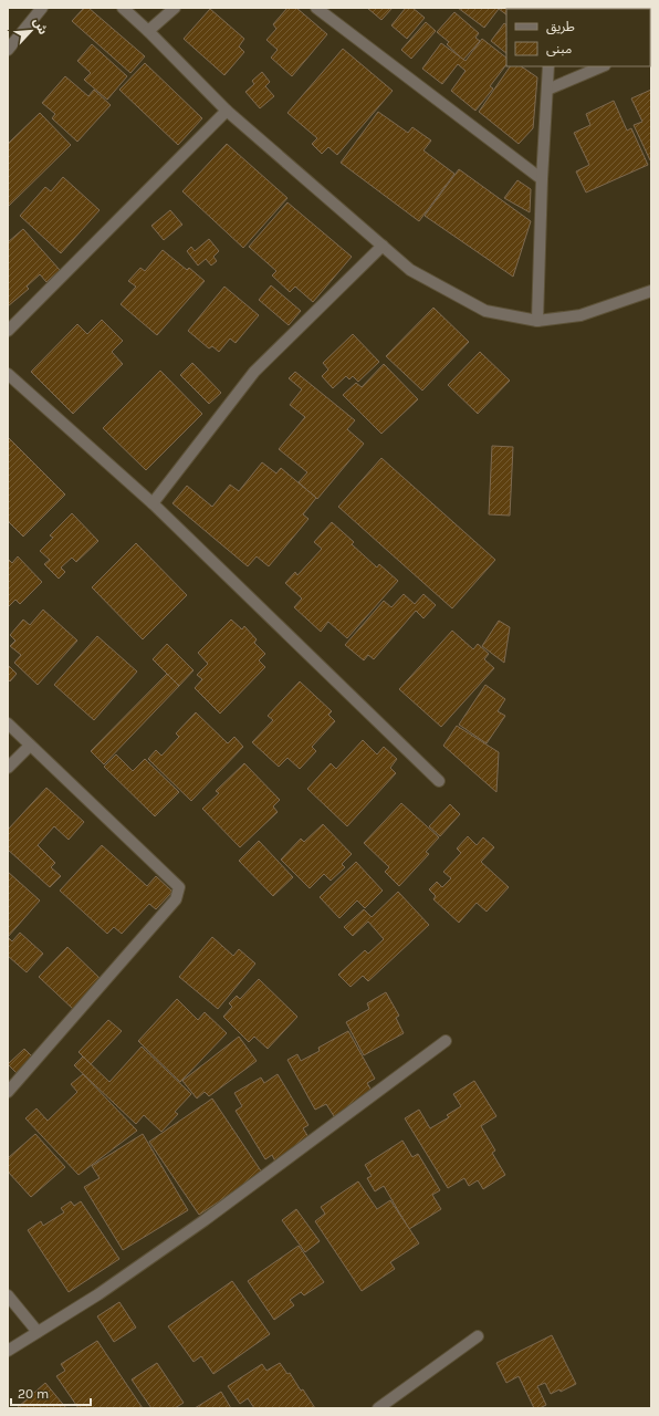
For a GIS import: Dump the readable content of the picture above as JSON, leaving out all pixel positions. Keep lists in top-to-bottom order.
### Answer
{
  "legend": ["طريق", "مبنى"],
  "scale_bar": "20 m",
  "north": "top right"
}
